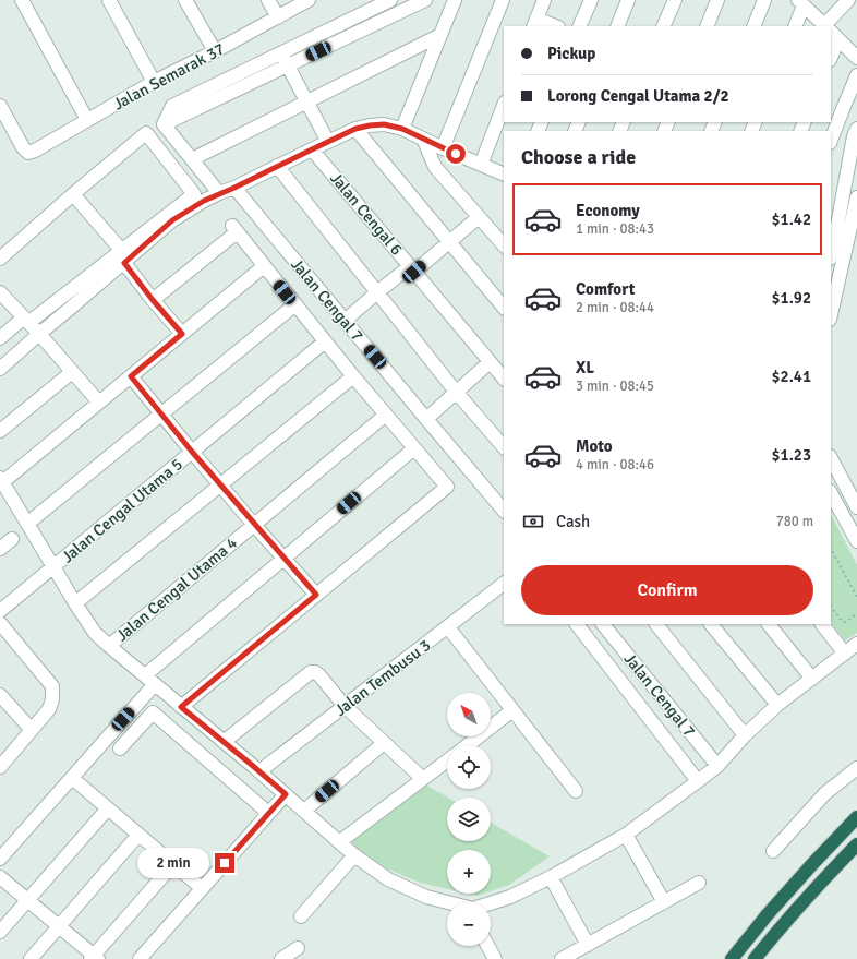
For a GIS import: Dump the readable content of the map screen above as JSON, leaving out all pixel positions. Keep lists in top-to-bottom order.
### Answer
{
  "streets": {
    "street": [
      "Jalan Semarak 37",
      "Jalan Cengal 6",
      "Jalan Cengal 7",
      "Jalan Cengal Utama 5",
      "Jalan Cengal Utama 4",
      "Jalan Tembusu 3"
    ]
  },
  "north": "top left",
  "page": {
    "banner": ["Pickup", "Lorong Cengal Utama 2/2"],
    "heading": "Choose a ride",
    "list": [
      {
        "name": "Economy",
        "note": "1 min · 08:43",
        "value": "$1.42"
      },
      {
        "name": "Comfort",
        "note": "2 min · 08:44",
        "value": "$1.92"
      },
      {
        "name": "XL",
        "note": "3 min · 08:45",
        "value": "$2.41"
      },
      {
        "name": "Moto",
        "note": "4 min · 08:46",
        "value": "$1.23"
      }
    ],
    "pay": ["Cash", "780 m"],
    "buttons": "Confirm",
    "map_buttons": ["+", "−"],
    "bubble": "2 min"
  }
}
